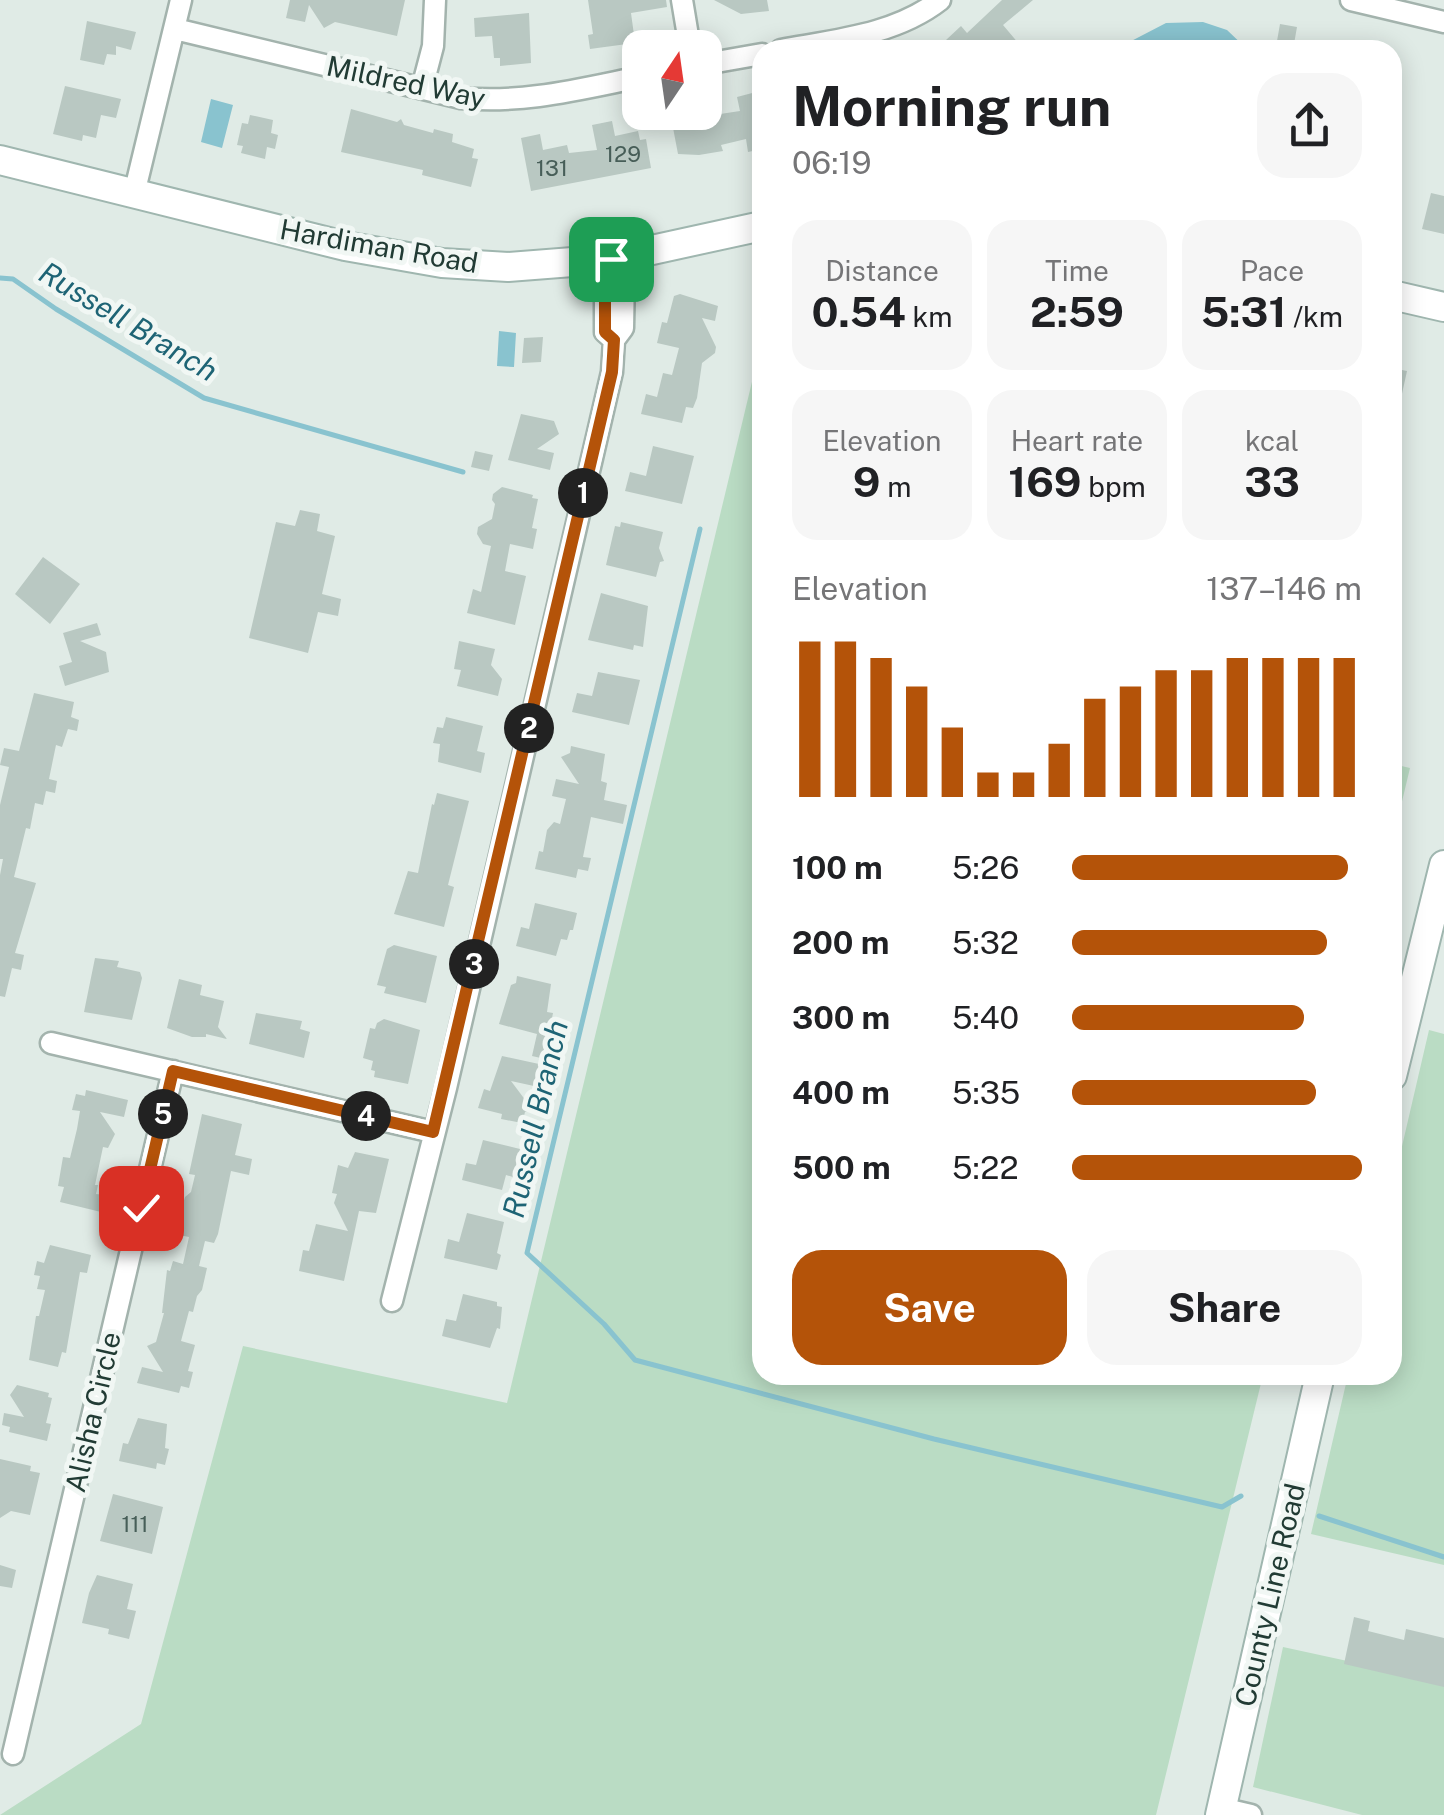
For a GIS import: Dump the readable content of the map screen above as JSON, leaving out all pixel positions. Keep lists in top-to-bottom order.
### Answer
{
  "streets": {
    "street": [
      "Mildred Way",
      "Hardiman Road",
      "Alisha Circle",
      "County Line Road"
    ]
  },
  "water": ["Russell Branch"],
  "house_numbers": ["129", "131", "111"],
  "north": "top",
  "page": {
    "heading": ["Morning run", "06:19"],
    "stats": [
      ["Distance", "0.54 km"],
      ["Time", "2:59"],
      ["Pace", "5:31 /km"],
      ["Elevation", "9 m"],
      ["Heart rate", "169 bpm"],
      ["kcal", "33"]
    ],
    "pins": [
      "1",
      "2",
      "3",
      "5",
      "4"
    ],
    "chart": ["Elevation", "137–146 m"],
    "list": [
      {
        "name": "100 m",
        "note": "5:26"
      },
      {
        "name": "200 m",
        "note": "5:32"
      },
      {
        "name": "300 m",
        "note": "5:40"
      },
      {
        "name": "400 m",
        "note": "5:35"
      },
      {
        "name": "500 m",
        "note": "5:22"
      }
    ],
    "buttons": ["Save", "Share"]
  }
}
